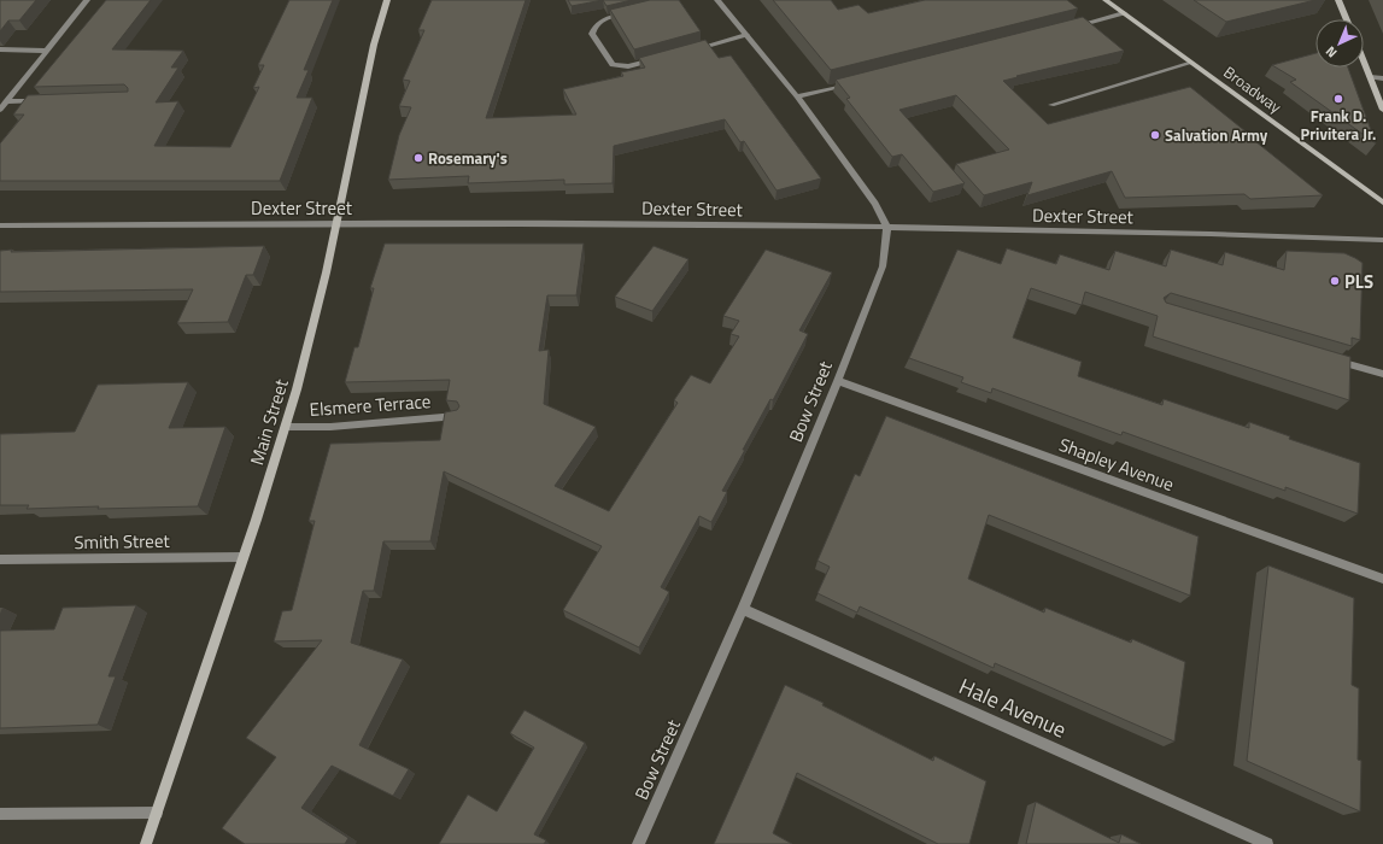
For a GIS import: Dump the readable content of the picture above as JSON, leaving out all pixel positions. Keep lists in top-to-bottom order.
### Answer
{
  "streets": {
    "street": [
      "Broadway",
      "Dexter Street",
      "Bow Street",
      "Elsmere Terrace",
      "Main Street",
      "Shapley Avenue",
      "Smith Street",
      "Hale Avenue"
    ]
  },
  "crossings": [
    ["Dexter Street", "Bow Street"],
    ["Dexter Street", "Main Street"],
    ["Bow Street", "Shapley Avenue"],
    ["Bow Street", "Hale Avenue"],
    ["Elsmere Terrace", "Main Street"],
    ["Main Street", "Smith Street"]
  ],
  "places": [
    "Frank D. Privitera Jr.",
    "Salvation Army",
    "Rosemary's",
    "PLS"
  ],
  "north": "bottom left"
}
